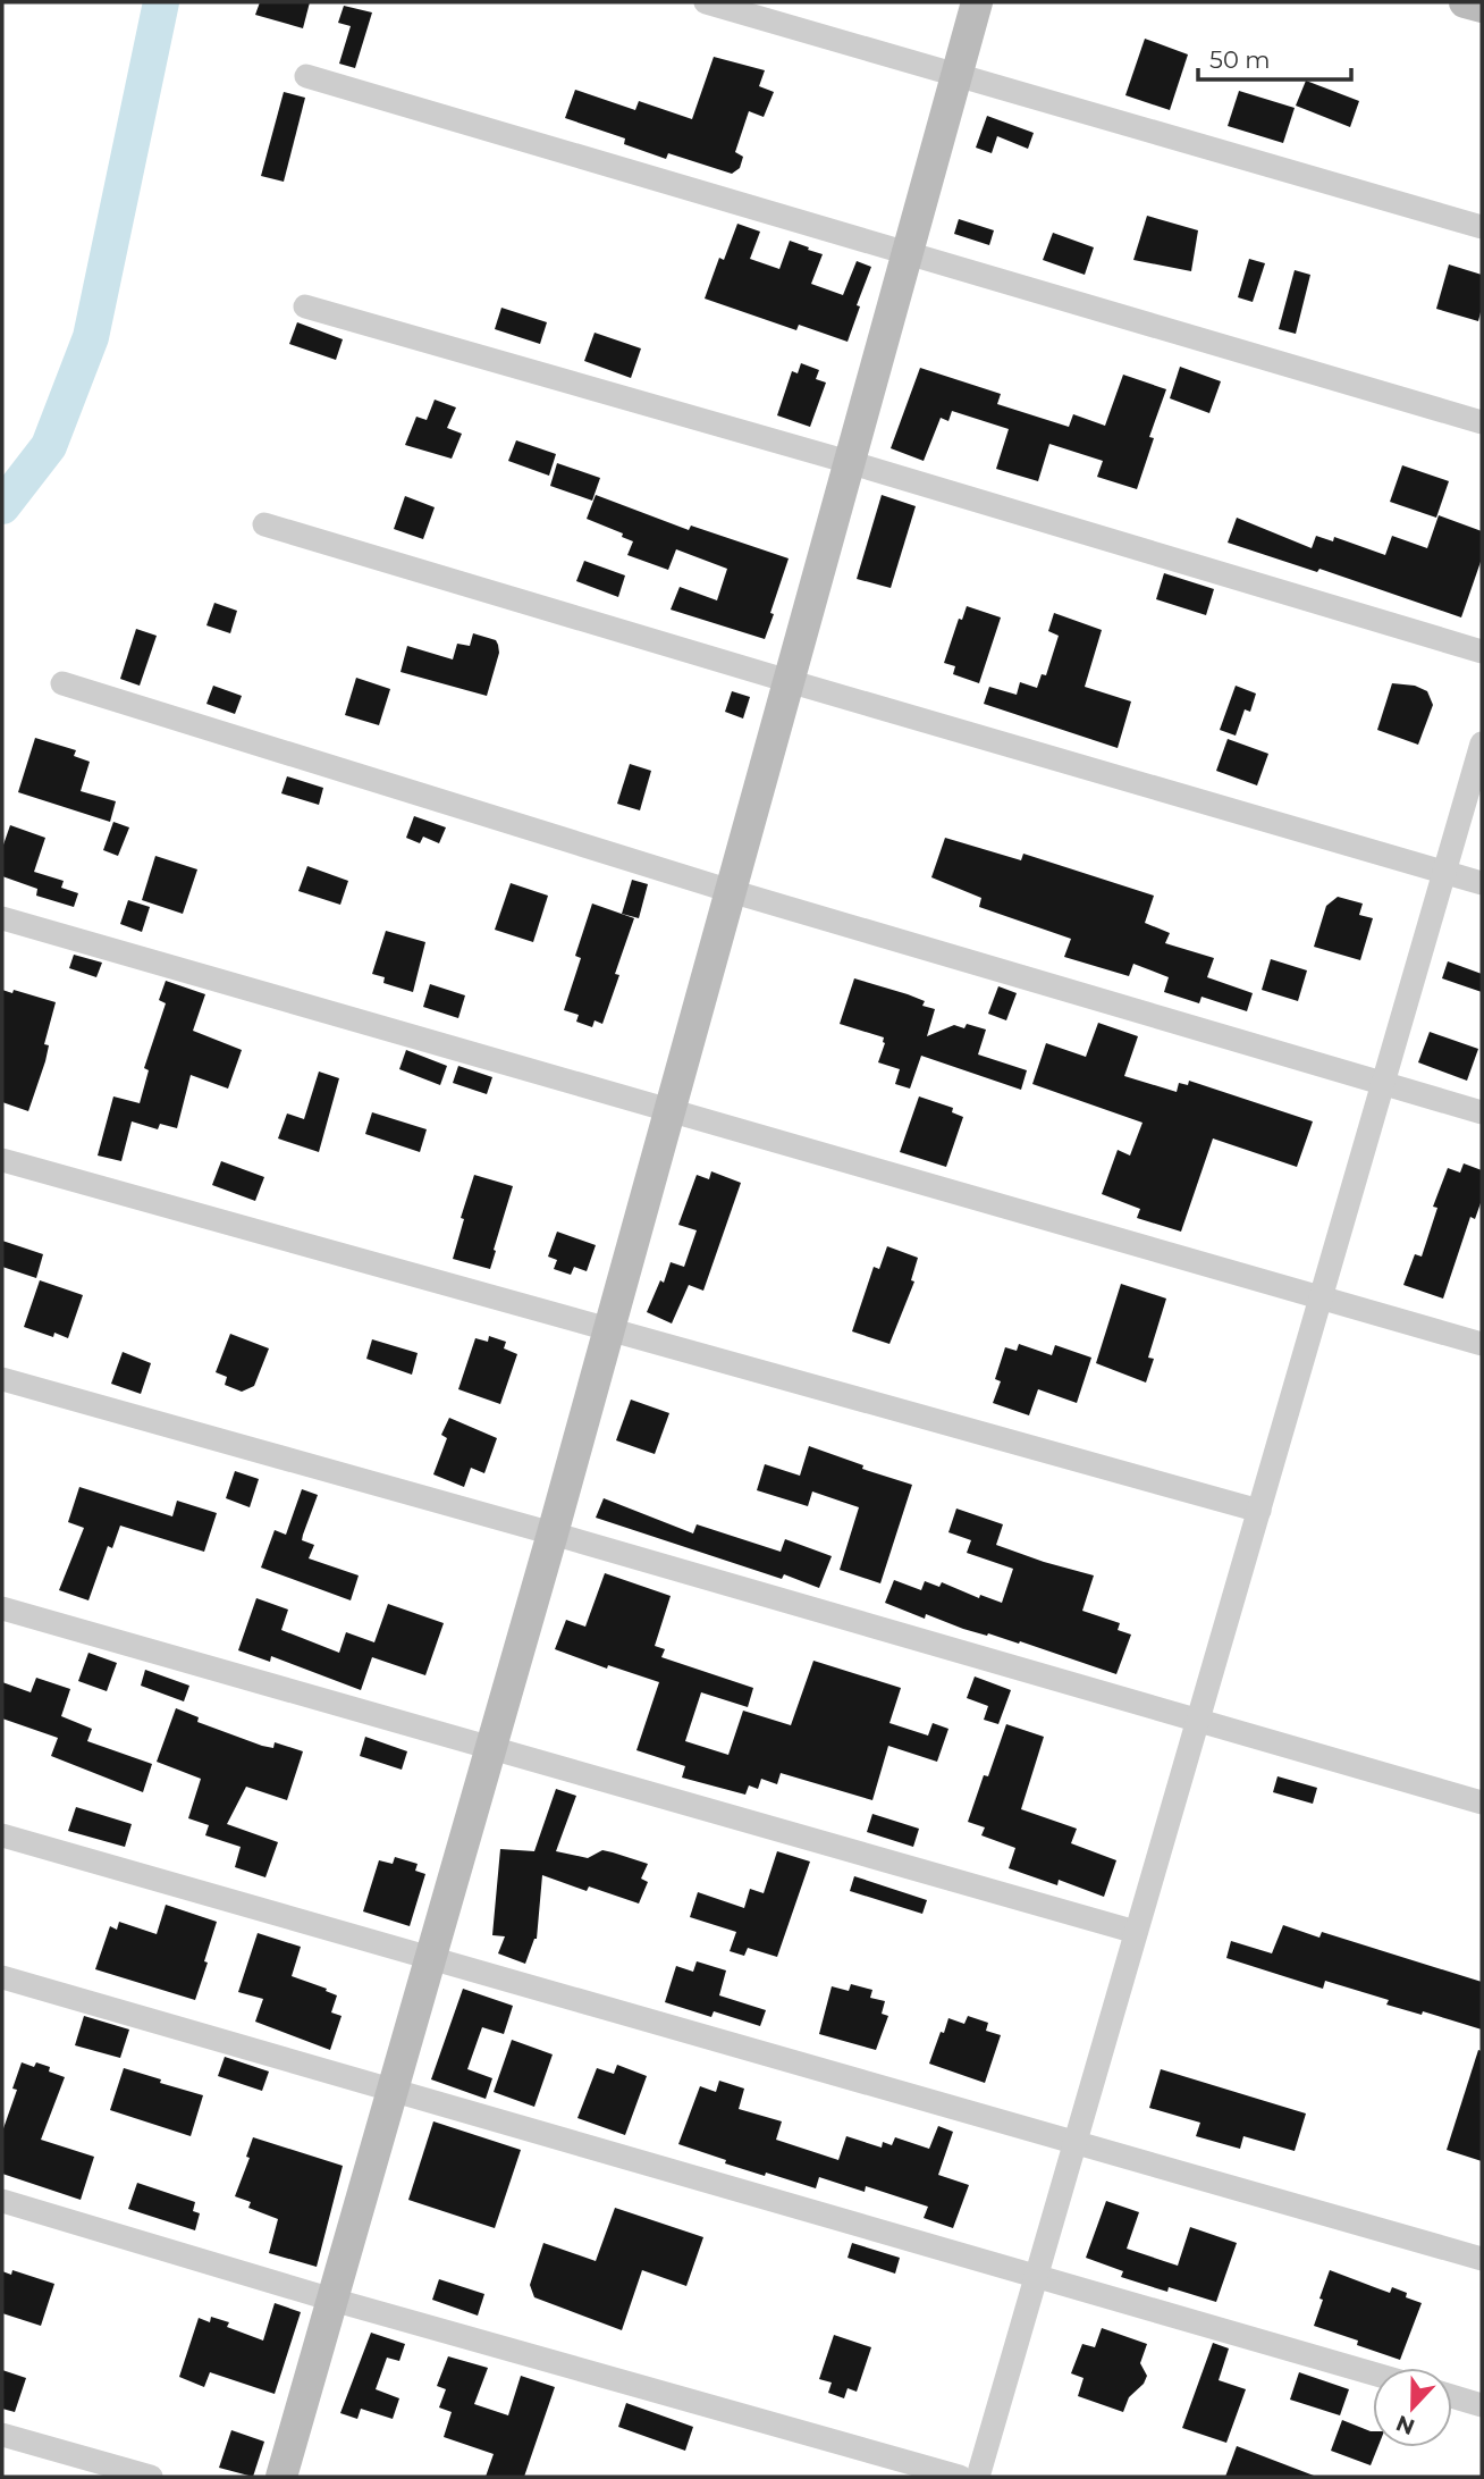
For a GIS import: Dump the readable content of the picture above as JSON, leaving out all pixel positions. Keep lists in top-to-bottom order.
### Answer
{
  "scale_bar": "50 m",
  "north": "bottom"
}
